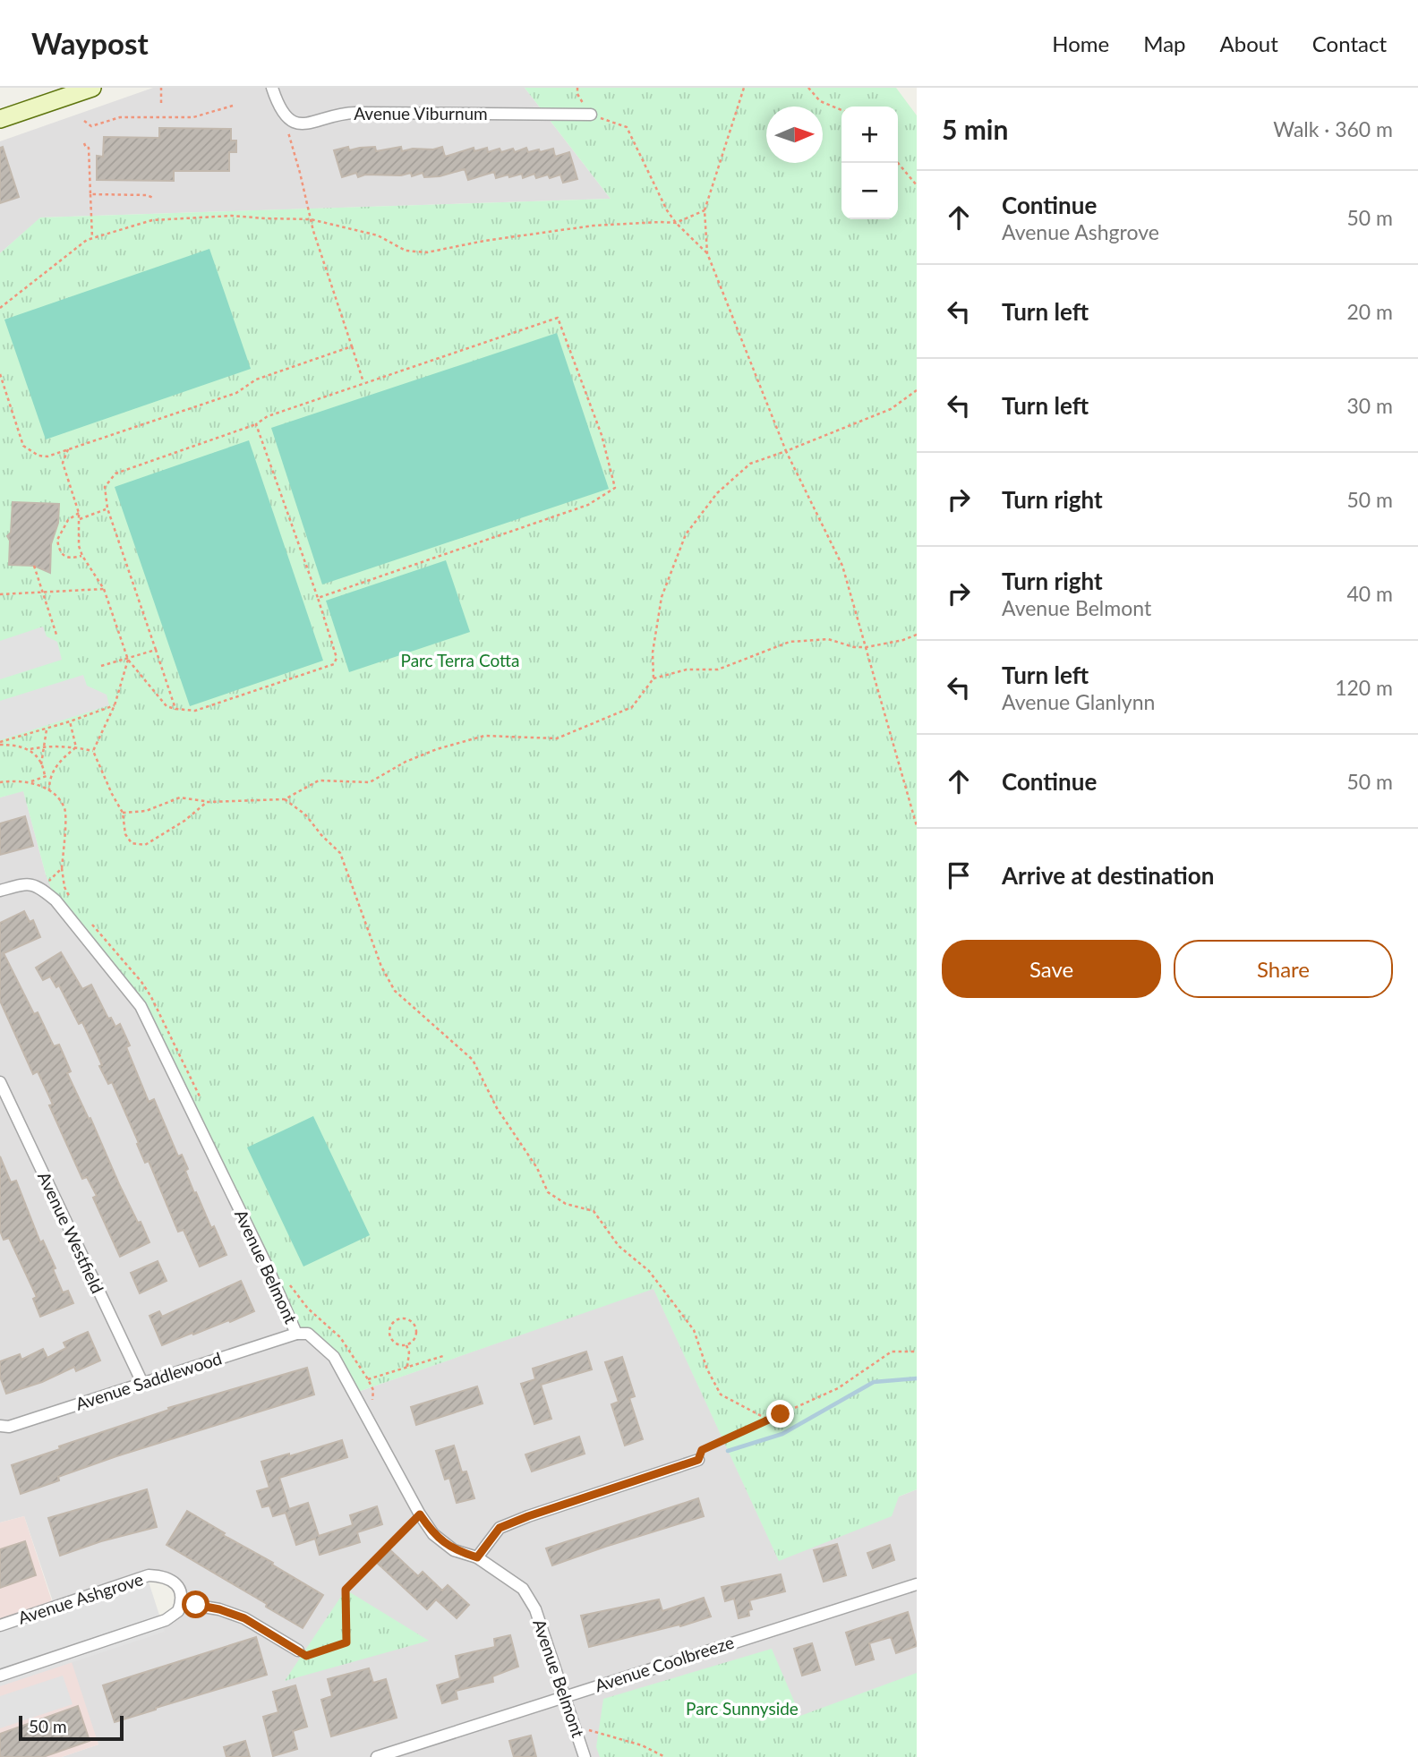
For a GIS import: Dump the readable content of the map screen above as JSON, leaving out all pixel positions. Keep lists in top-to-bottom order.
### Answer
{
  "streets": {
    "street": [
      "Avenue Viburnum",
      "Avenue Westfield",
      "Avenue Belmont",
      "Avenue Saddlewood",
      "Avenue Ashgrove",
      "Avenue Coolbreeze"
    ]
  },
  "crossings": [
    ["Avenue Westfield", "Avenue Saddlewood"],
    ["Avenue Belmont", "Avenue Saddlewood"],
    ["Avenue Belmont", "Avenue Coolbreeze"]
  ],
  "parks": ["Parc Terra Cotta", "Parc Sunnyside"],
  "scale_bar": "50 m",
  "north": "right",
  "page": {
    "header": "Waypost",
    "nav": [
      "Home",
      "Map",
      "About",
      "Contact"
    ],
    "heading": ["5 min", "Walk · 360 m"],
    "map_buttons": ["+", "−"],
    "list": [
      ["Continue", "Avenue Ashgrove", "50 m"],
      ["Turn left", "20 m"],
      ["Turn left", "30 m"],
      ["Turn right", "50 m"],
      ["Turn right", "Avenue Belmont", "40 m"],
      ["Turn left", "Avenue Glanlynn", "120 m"],
      ["Continue", "50 m"],
      "Arrive at destination"
    ],
    "buttons": ["Save", "Share"],
    "scale": "50 m"
  }
}
